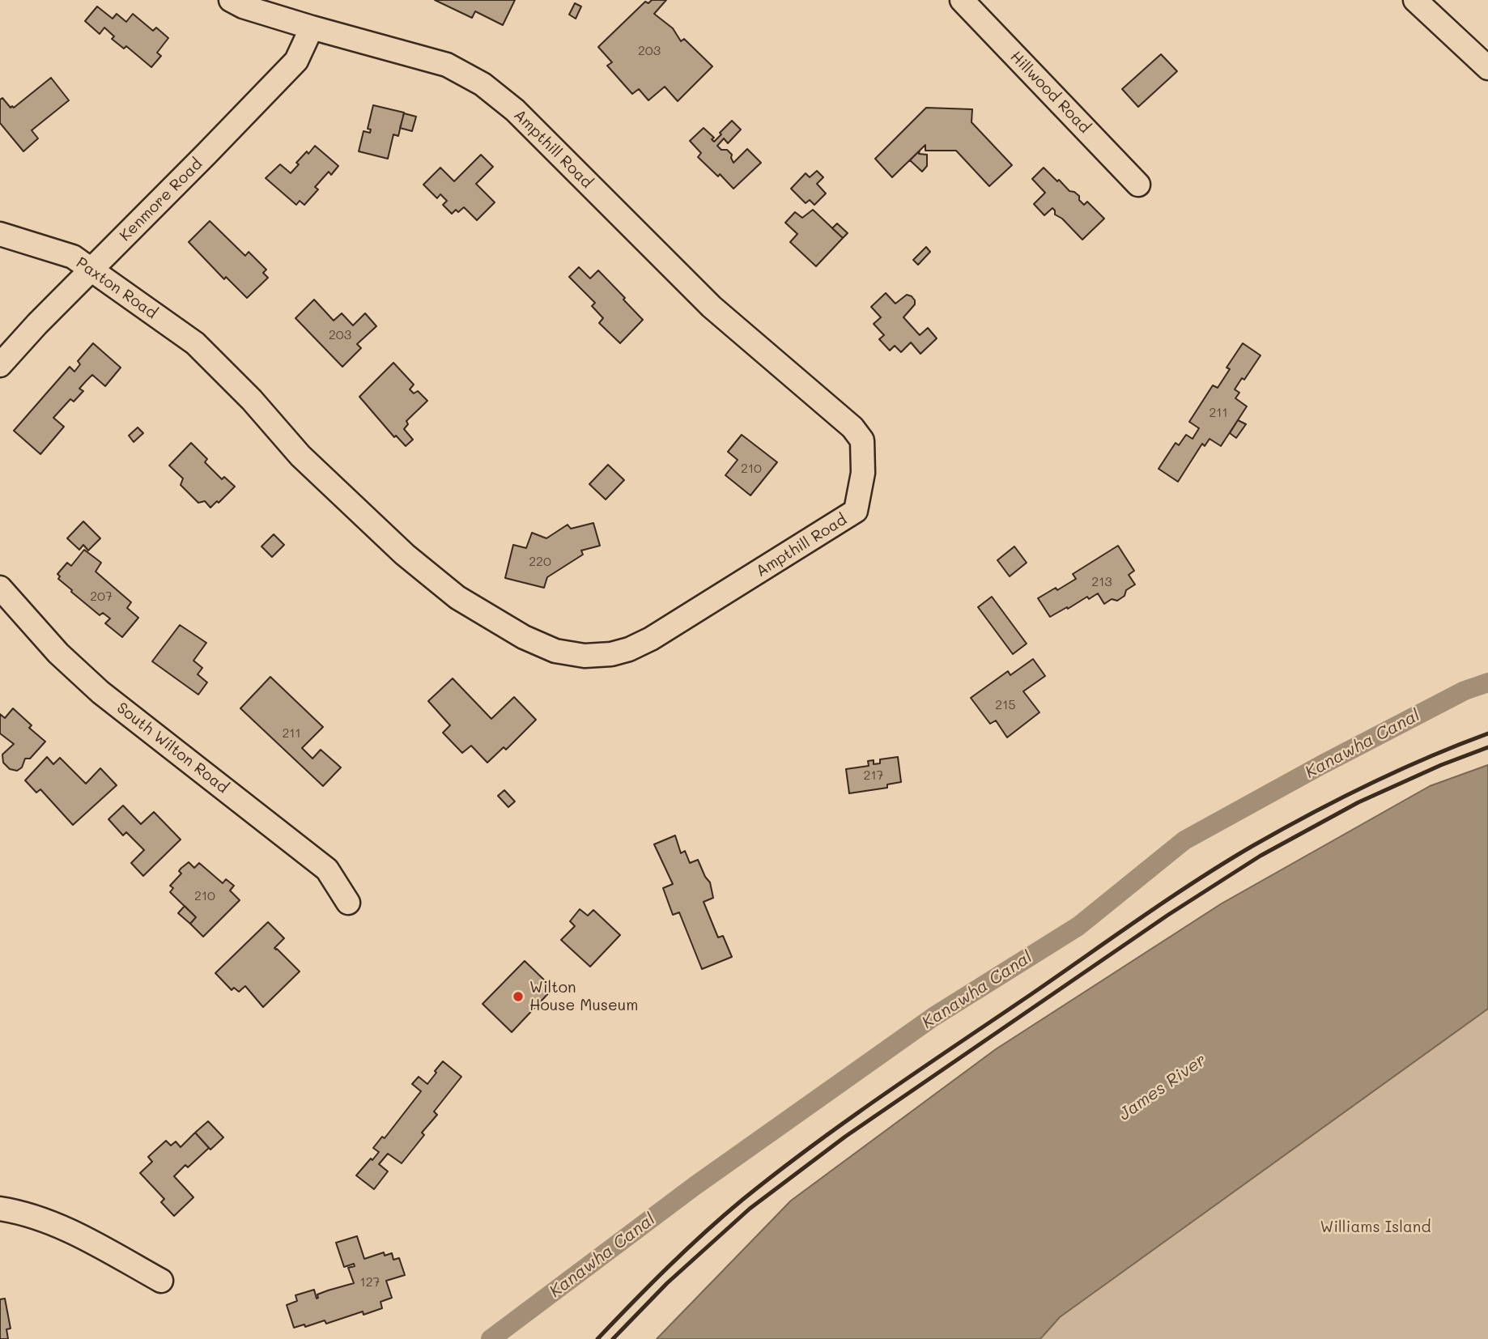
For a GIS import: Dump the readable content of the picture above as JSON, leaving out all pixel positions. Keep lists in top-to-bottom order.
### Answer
{
  "streets": {
    "street": [
      "Hillwood Road",
      "Ampthill Road",
      "Kenmore Road",
      "Paxton Road",
      "South Wilton Road"
    ]
  },
  "crossings": [
    ["Ampthill Road", "Kenmore Road"],
    ["Ampthill Road", "Paxton Road"],
    ["Kenmore Road", "Paxton Road"]
  ],
  "water": ["Kanawha Canal", "James River"],
  "parks": ["Williams Island"],
  "places": ["Wilton House Museum"],
  "house_numbers": [
    "203",
    "203",
    "211",
    "210",
    "220",
    "213",
    "207",
    "215",
    "211",
    "217",
    "210",
    "127"
  ]
}
